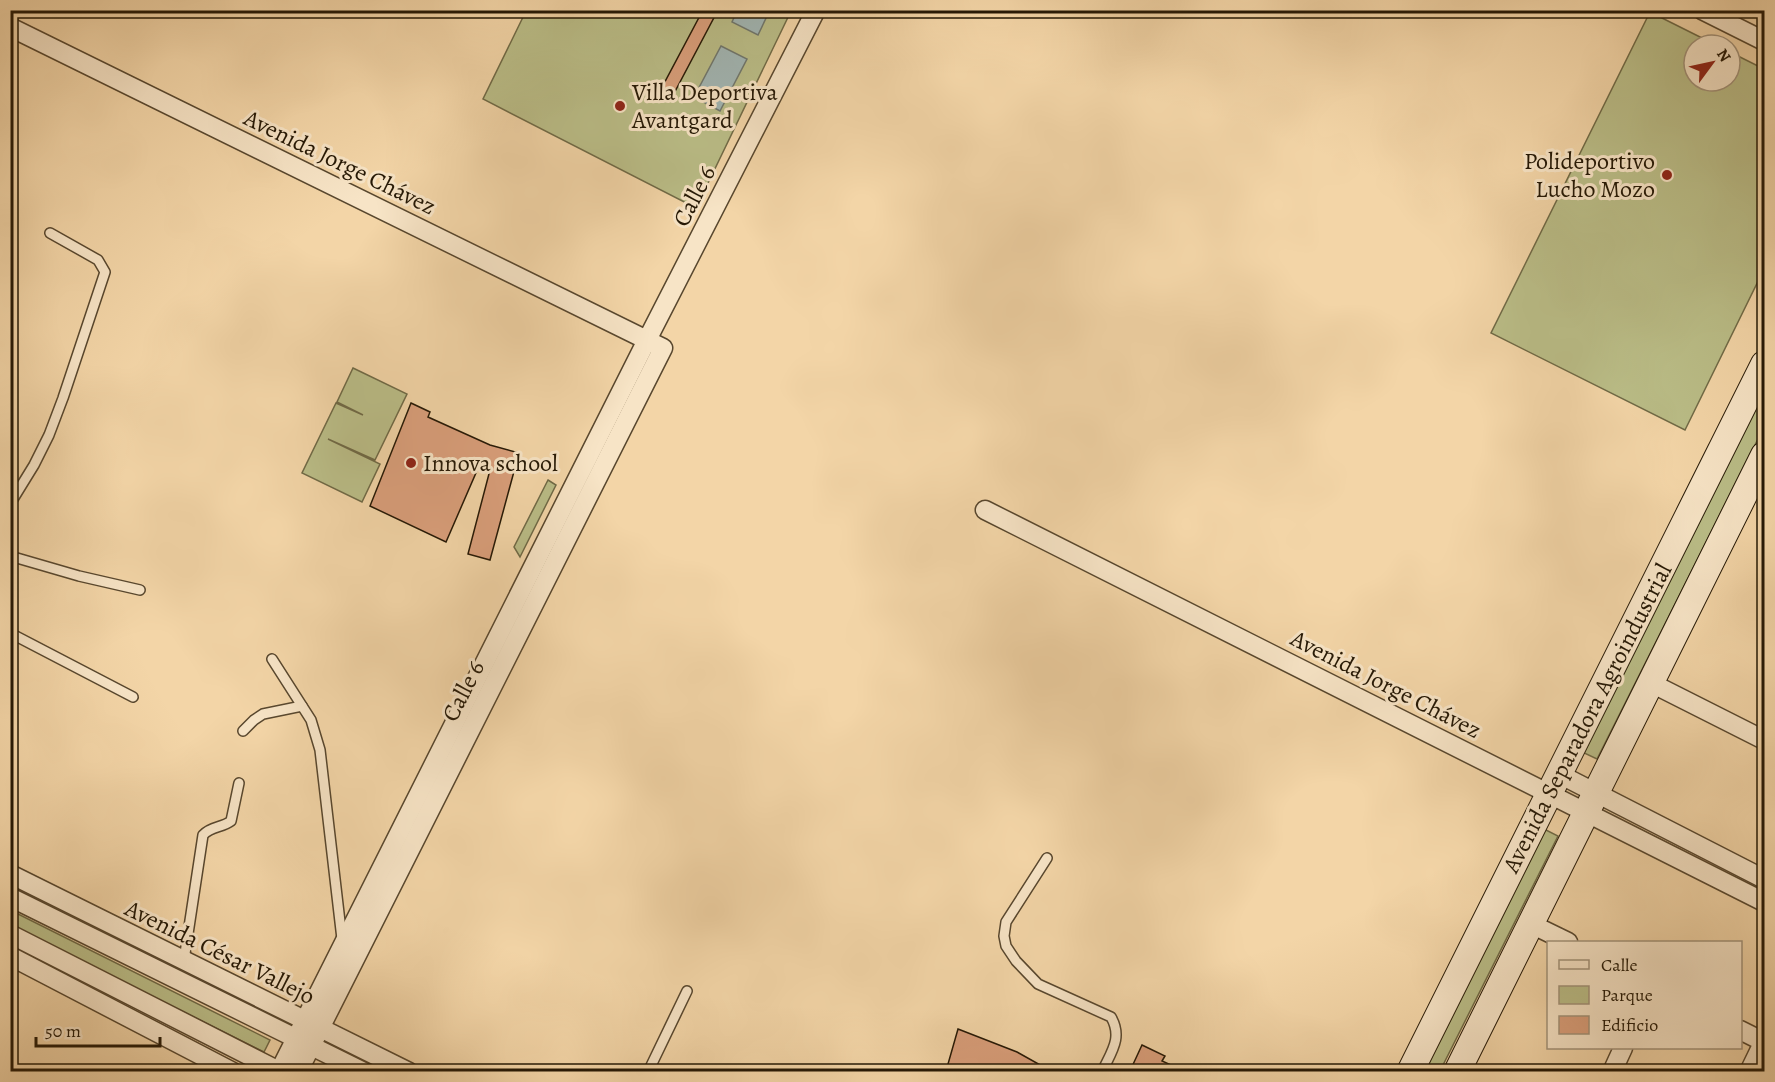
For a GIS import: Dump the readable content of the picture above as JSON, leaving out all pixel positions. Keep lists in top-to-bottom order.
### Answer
{
  "streets": {
    "street": [
      "Avenida Jorge Chávez",
      "Calle 6",
      "Avenida Separadora Agroindustrial",
      "Avenida César Vallejo"
    ]
  },
  "crossings": [
    ["Avenida Jorge Chávez", "Calle 6"],
    ["Avenida Jorge Chávez", "Avenida Separadora Agroindustrial"],
    ["Calle 6", "Avenida César Vallejo"]
  ],
  "places": ["Villa Deportiva Avantgard", "Polideportivo Lucho Mozo", "Innova school"],
  "legend": ["Calle", "Parque", "Edificio"],
  "scale_bar": "50 m",
  "north": "top right"
}
